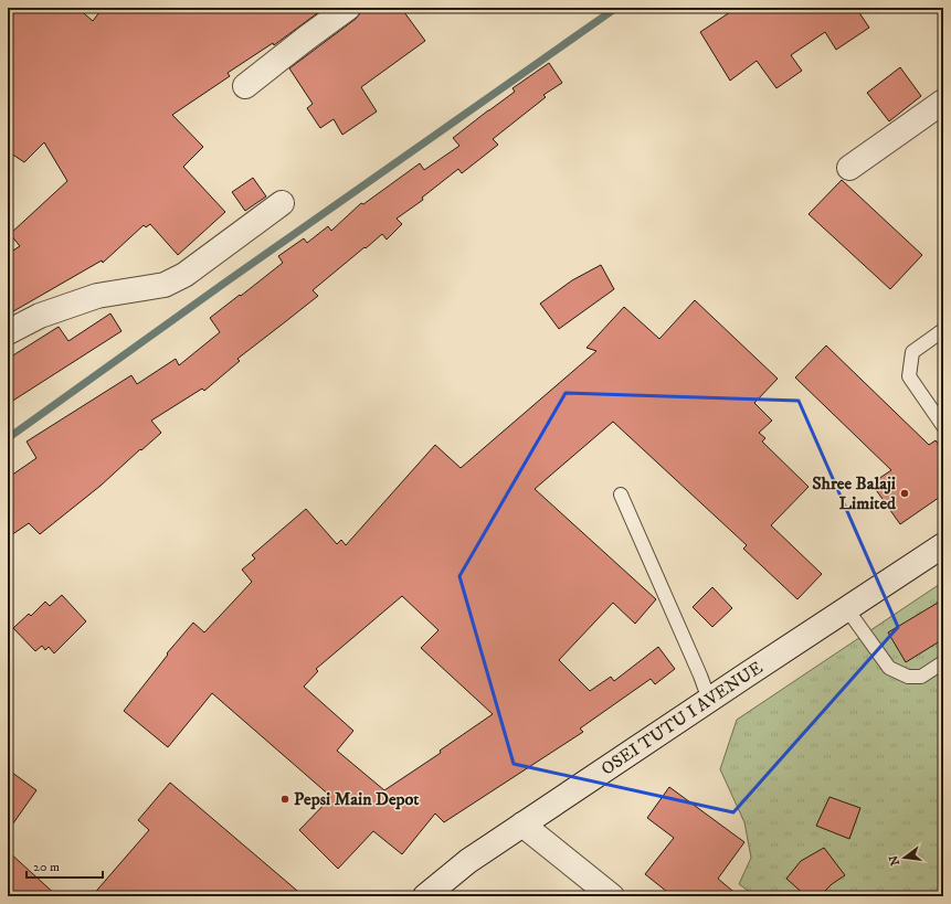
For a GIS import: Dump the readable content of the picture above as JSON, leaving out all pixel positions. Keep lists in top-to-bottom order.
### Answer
{
  "streets": {
    "street": ["OSEI TUTU I AVENUE"]
  },
  "places": ["Shree Balaji Limited", "Pepsi Main Depot"],
  "scale_bar": "20 m",
  "north": "left"
}
